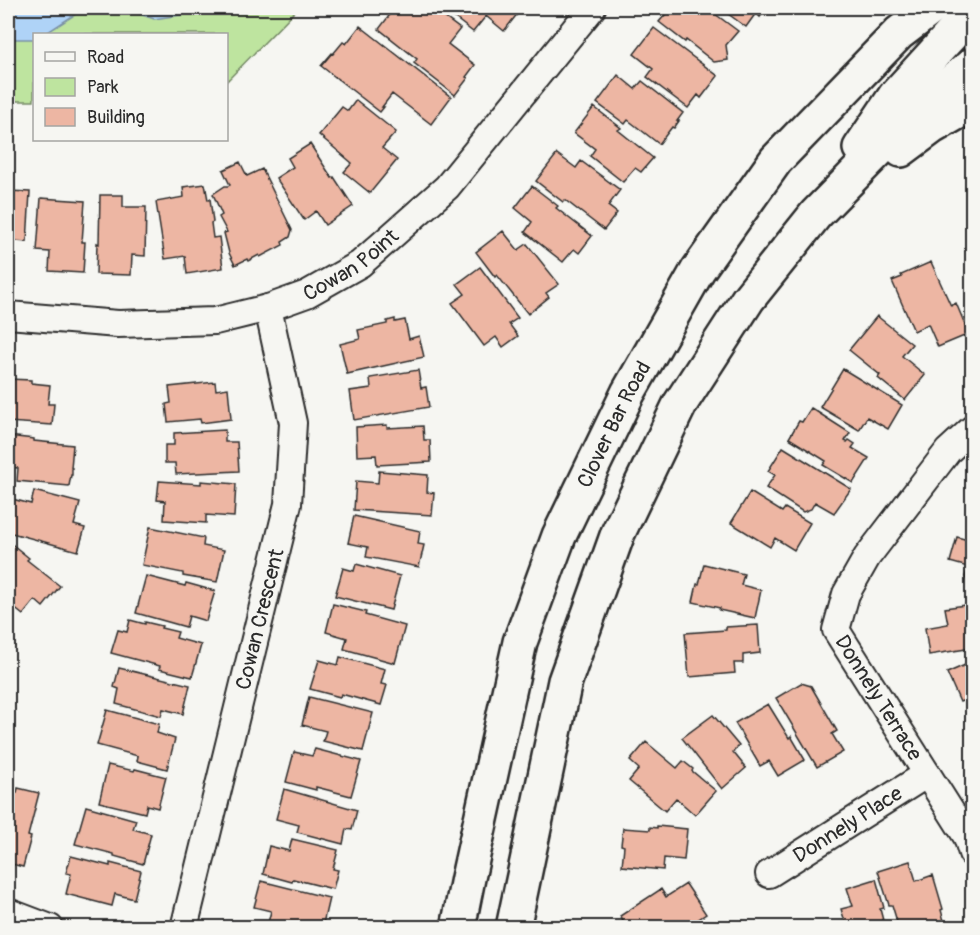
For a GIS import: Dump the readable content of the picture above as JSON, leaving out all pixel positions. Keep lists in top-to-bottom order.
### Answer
{
  "streets": {
    "main road": ["Clover Bar Road"],
    "street": [
      "Cowan Point",
      "Cowan Crescent",
      "Donnely Terrace",
      "Donnely Place"
    ]
  },
  "crossings": [
    ["Cowan Point", "Cowan Crescent"],
    ["Donnely Terrace", "Donnely Place"]
  ],
  "legend": ["Road", "Park", "Building"]
}
